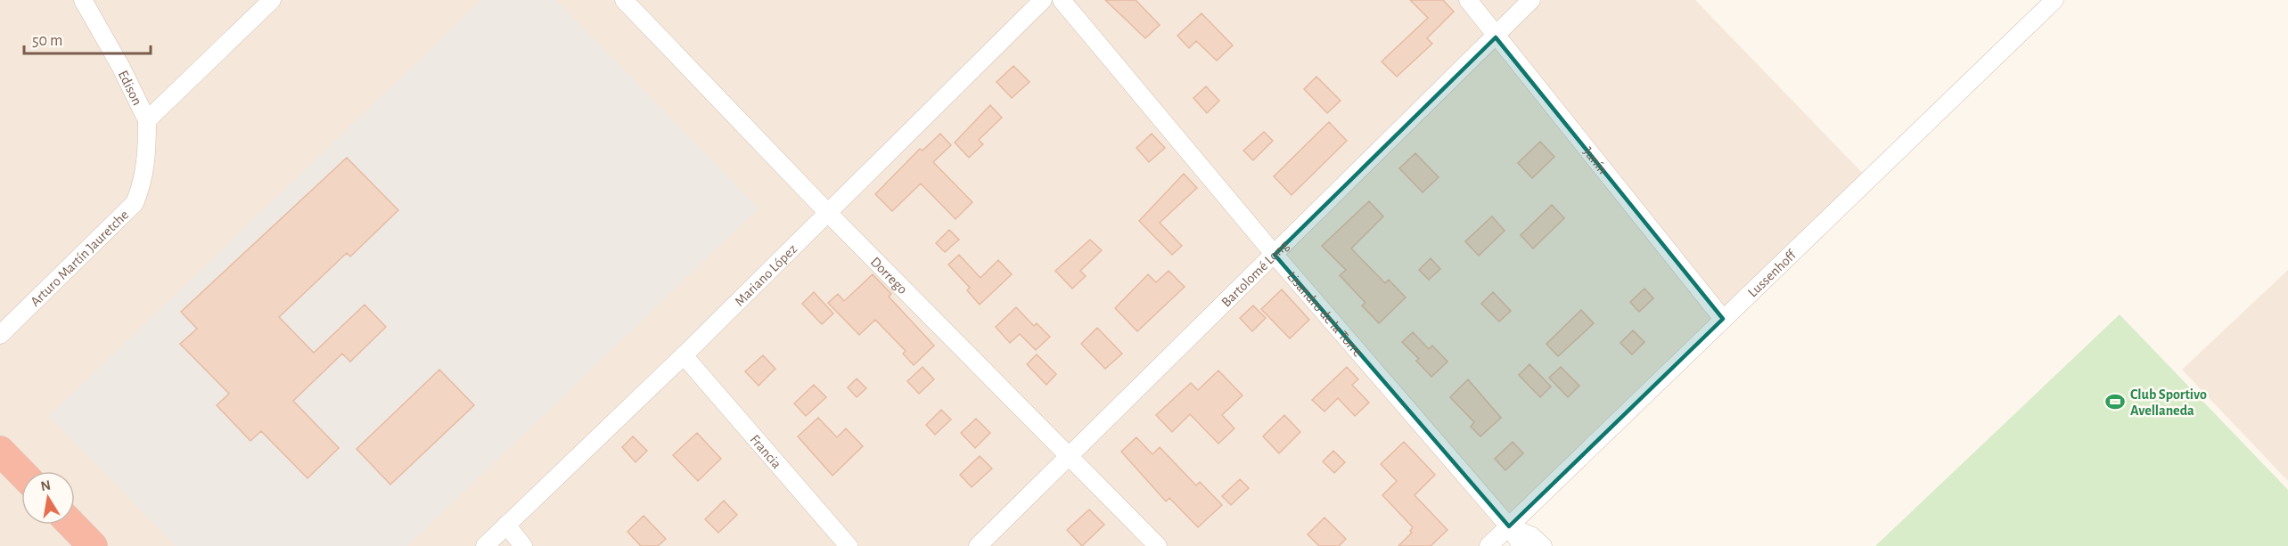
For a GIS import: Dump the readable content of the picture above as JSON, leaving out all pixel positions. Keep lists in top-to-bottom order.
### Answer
{
  "streets": {
    "street": [
      "Edison",
      "Junín",
      "Arturo Martín Jauretche",
      "Lussenhoff",
      "Bartolomé Long",
      "Mariano López",
      "Dorrego",
      "Lisandro de la Torre",
      "Francia"
    ]
  },
  "crossings": [
    ["Edison", "Arturo Martín Jauretche"],
    ["Junín", "Lussenhoff"],
    ["Junín", "Bartolomé Long"],
    ["Lussenhoff", "Lisandro de la Torre"],
    ["Bartolomé Long", "Dorrego"],
    ["Bartolomé Long", "Lisandro de la Torre"],
    ["Mariano López", "Dorrego"],
    ["Mariano López", "Francia"]
  ],
  "places": {
    "sports": ["Club Sportivo Avellaneda"]
  },
  "scale_bar": "50 m",
  "north": "top"
}
